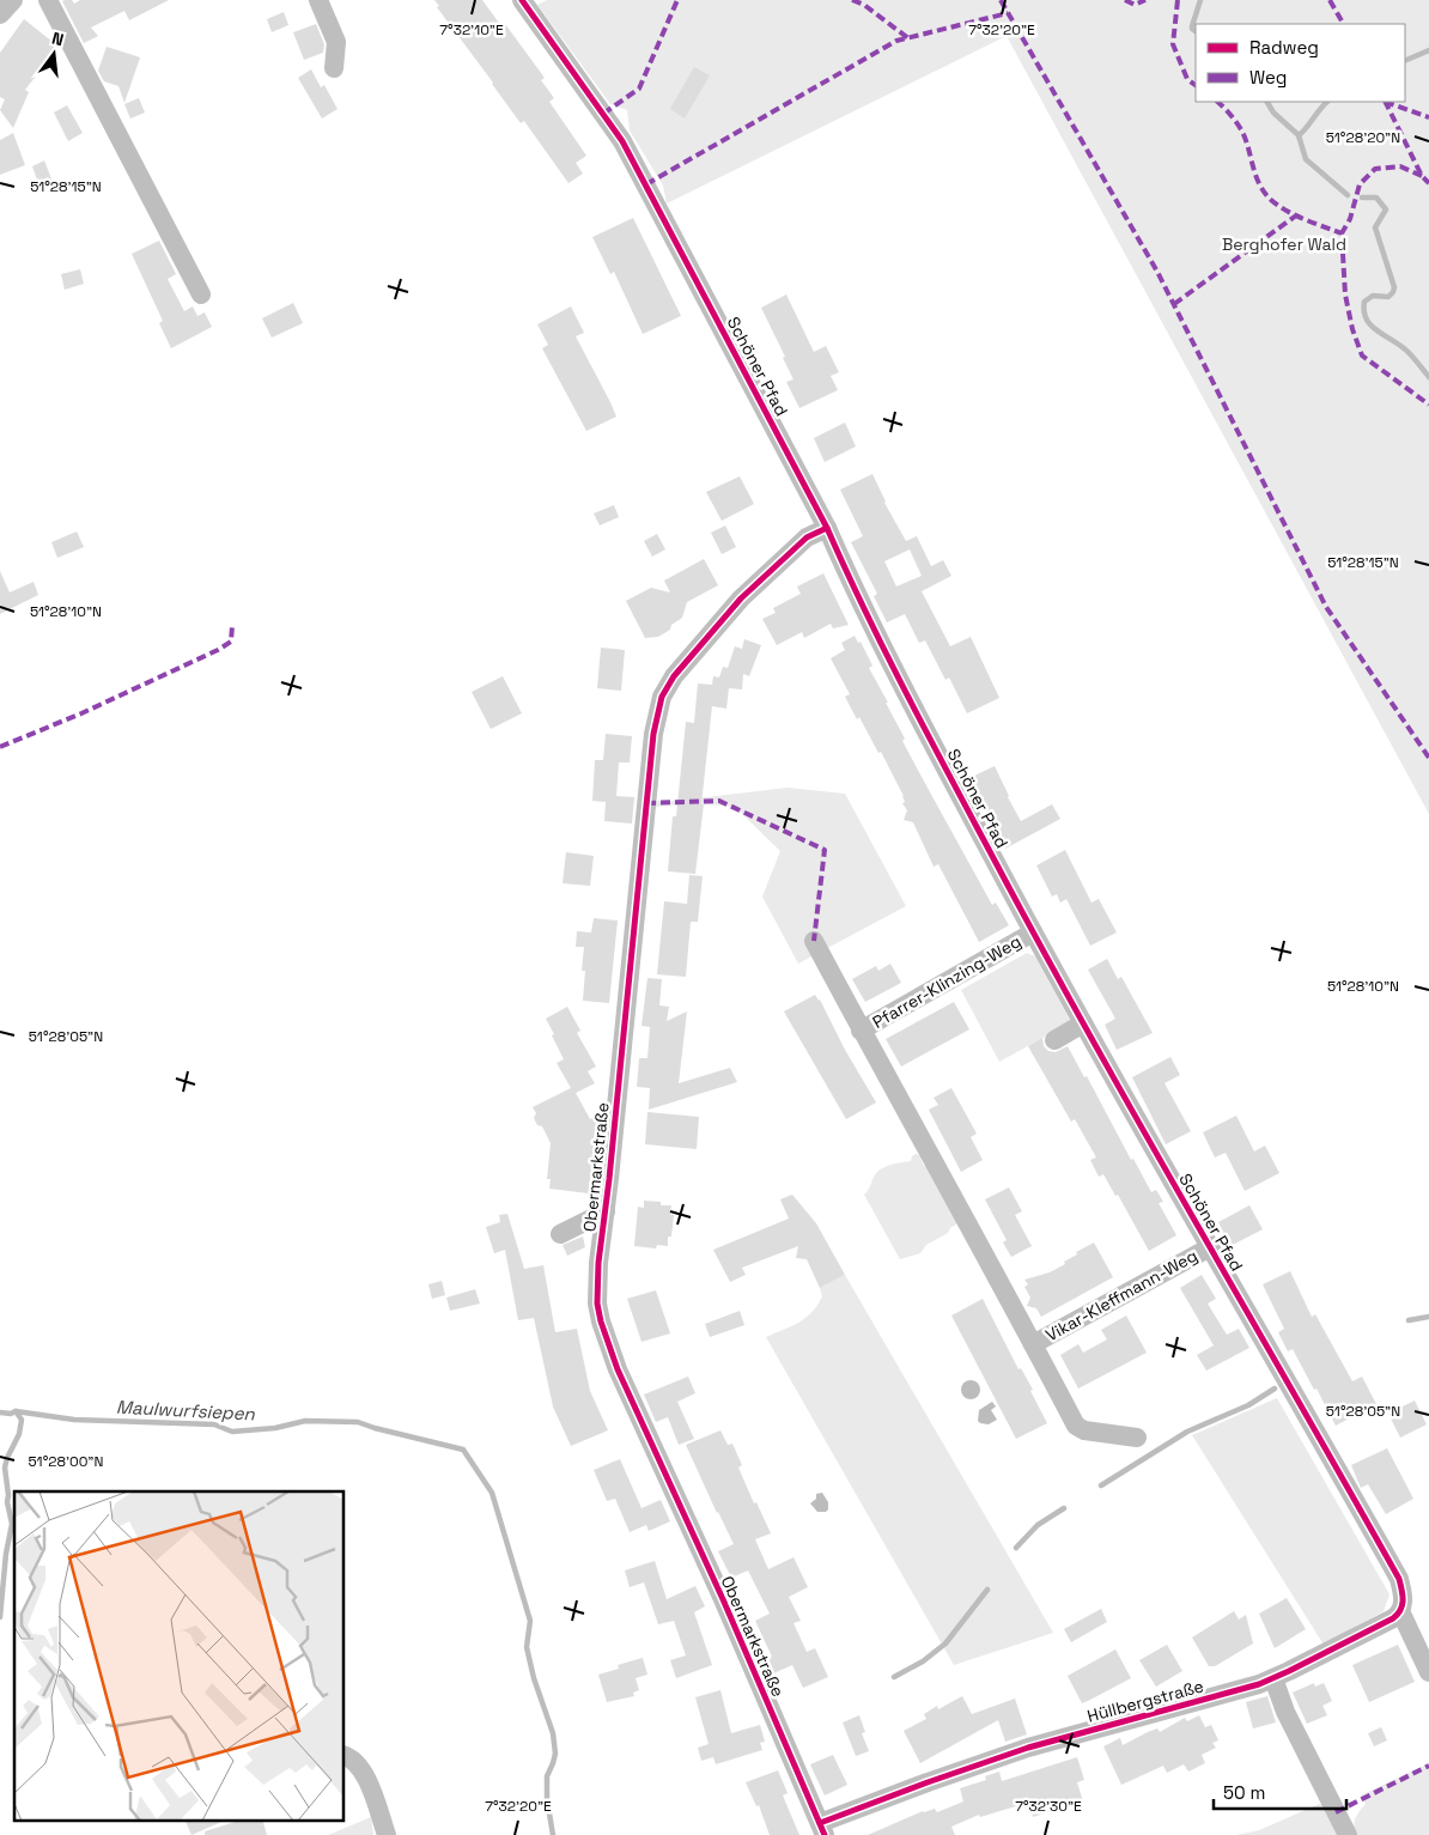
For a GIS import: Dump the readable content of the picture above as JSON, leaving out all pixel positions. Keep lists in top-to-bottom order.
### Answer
{
  "streets": {
    "street": [
      "Schöner Pfad",
      "Pfarrer-Klinzing-Weg",
      "Obermarkstraße",
      "Vikar-Kleffmann-Weg",
      "Hüllbergstraße"
    ]
  },
  "crossings": [
    ["Schöner Pfad", "Pfarrer-Klinzing-Weg"],
    ["Schöner Pfad", "Obermarkstraße"],
    ["Schöner Pfad", "Vikar-Kleffmann-Weg"],
    ["Schöner Pfad", "Hüllbergstraße"],
    ["Pfarrer-Klinzing-Weg", "Vikar-Kleffmann-Weg"],
    ["Obermarkstraße", "Hüllbergstraße"]
  ],
  "water": ["Maulwurfsiepen"],
  "parks": ["Berghofer Wald"],
  "legend": ["Radweg", "Weg"],
  "scale_bar": "50 m",
  "north": "top",
  "coordinates": [
    "7°32'20\"E",
    "7°32'10\"E",
    "51°28'20\"N",
    "51°28'15\"N",
    "51°28'10\"N",
    "51°28'05\"N",
    "51°28'00\"N",
    "7°32'30\"E"
  ]
}
